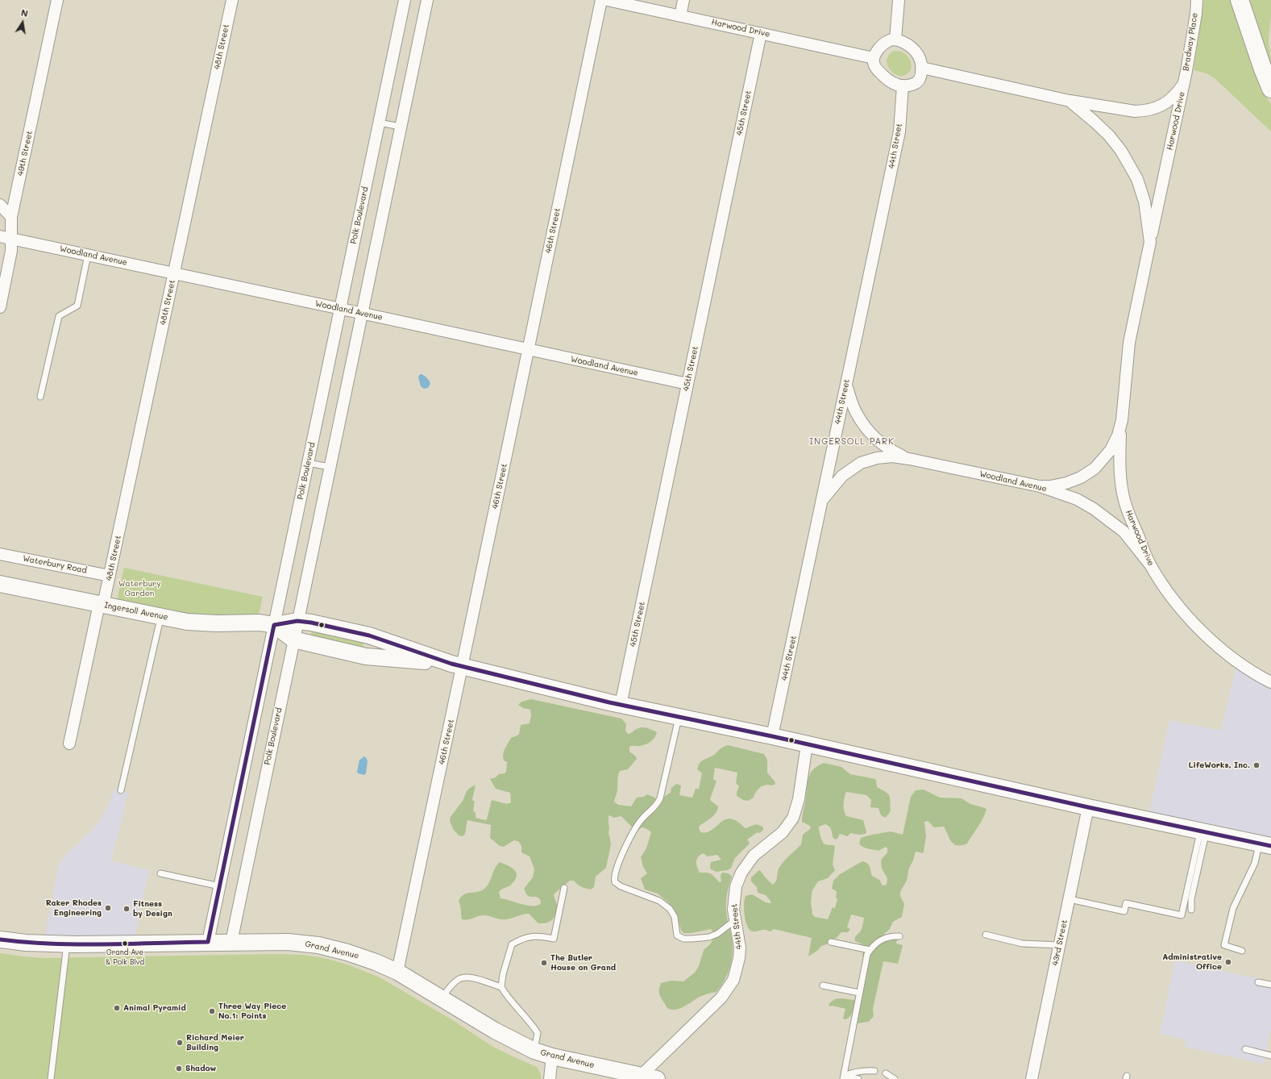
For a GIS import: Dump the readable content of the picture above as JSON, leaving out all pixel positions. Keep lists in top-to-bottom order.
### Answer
{
  "streets": {
    "main road": ["Ingersoll Avenue", "Grand Avenue"],
    "street": [
      "Harwood Drive",
      "Bradway Place",
      "48th Street",
      "45th Street",
      "44th Street",
      "49th Street",
      "Polk Boulevard",
      "46th Street",
      "Woodland Avenue",
      "Waterbury Road",
      "43rd Street"
    ]
  },
  "crossings": [
    ["Harwood Drive", "Bradway Place"],
    ["Harwood Drive", "45th Street"],
    ["Harwood Drive", "44th Street"],
    ["Harwood Drive", "Woodland Avenue"],
    ["48th Street", "Woodland Avenue"],
    ["48th Street", "Waterbury Road"],
    ["48th Street", "Ingersoll Avenue"],
    ["45th Street", "Woodland Avenue"],
    ["45th Street", "Ingersoll Avenue"],
    ["44th Street", "Woodland Avenue"],
    ["44th Street", "Ingersoll Avenue"],
    ["44th Street", "Grand Avenue"],
    ["49th Street", "Woodland Avenue"],
    ["Polk Boulevard", "Woodland Avenue"],
    ["Polk Boulevard", "Ingersoll Avenue"],
    ["Polk Boulevard", "Grand Avenue"],
    ["46th Street", "Woodland Avenue"],
    ["46th Street", "Ingersoll Avenue"],
    ["46th Street", "Grand Avenue"],
    ["Ingersoll Avenue", "43rd Street"]
  ],
  "districts": ["INGERSOLL PARK"],
  "parks": ["Waterbury Garden"],
  "places": [
    "LifeWorks, Inc.",
    "Raker Rhodes Engineering",
    "Fitness by Design",
    "Grand Ave & Polk Blvd",
    "Administrative Office",
    "The Butler House on Grand",
    "Animal Pyramid",
    "Three Way Piece No.1: Points",
    "Richard Meier Building",
    "Shadow"
  ],
  "north": "top"
}
